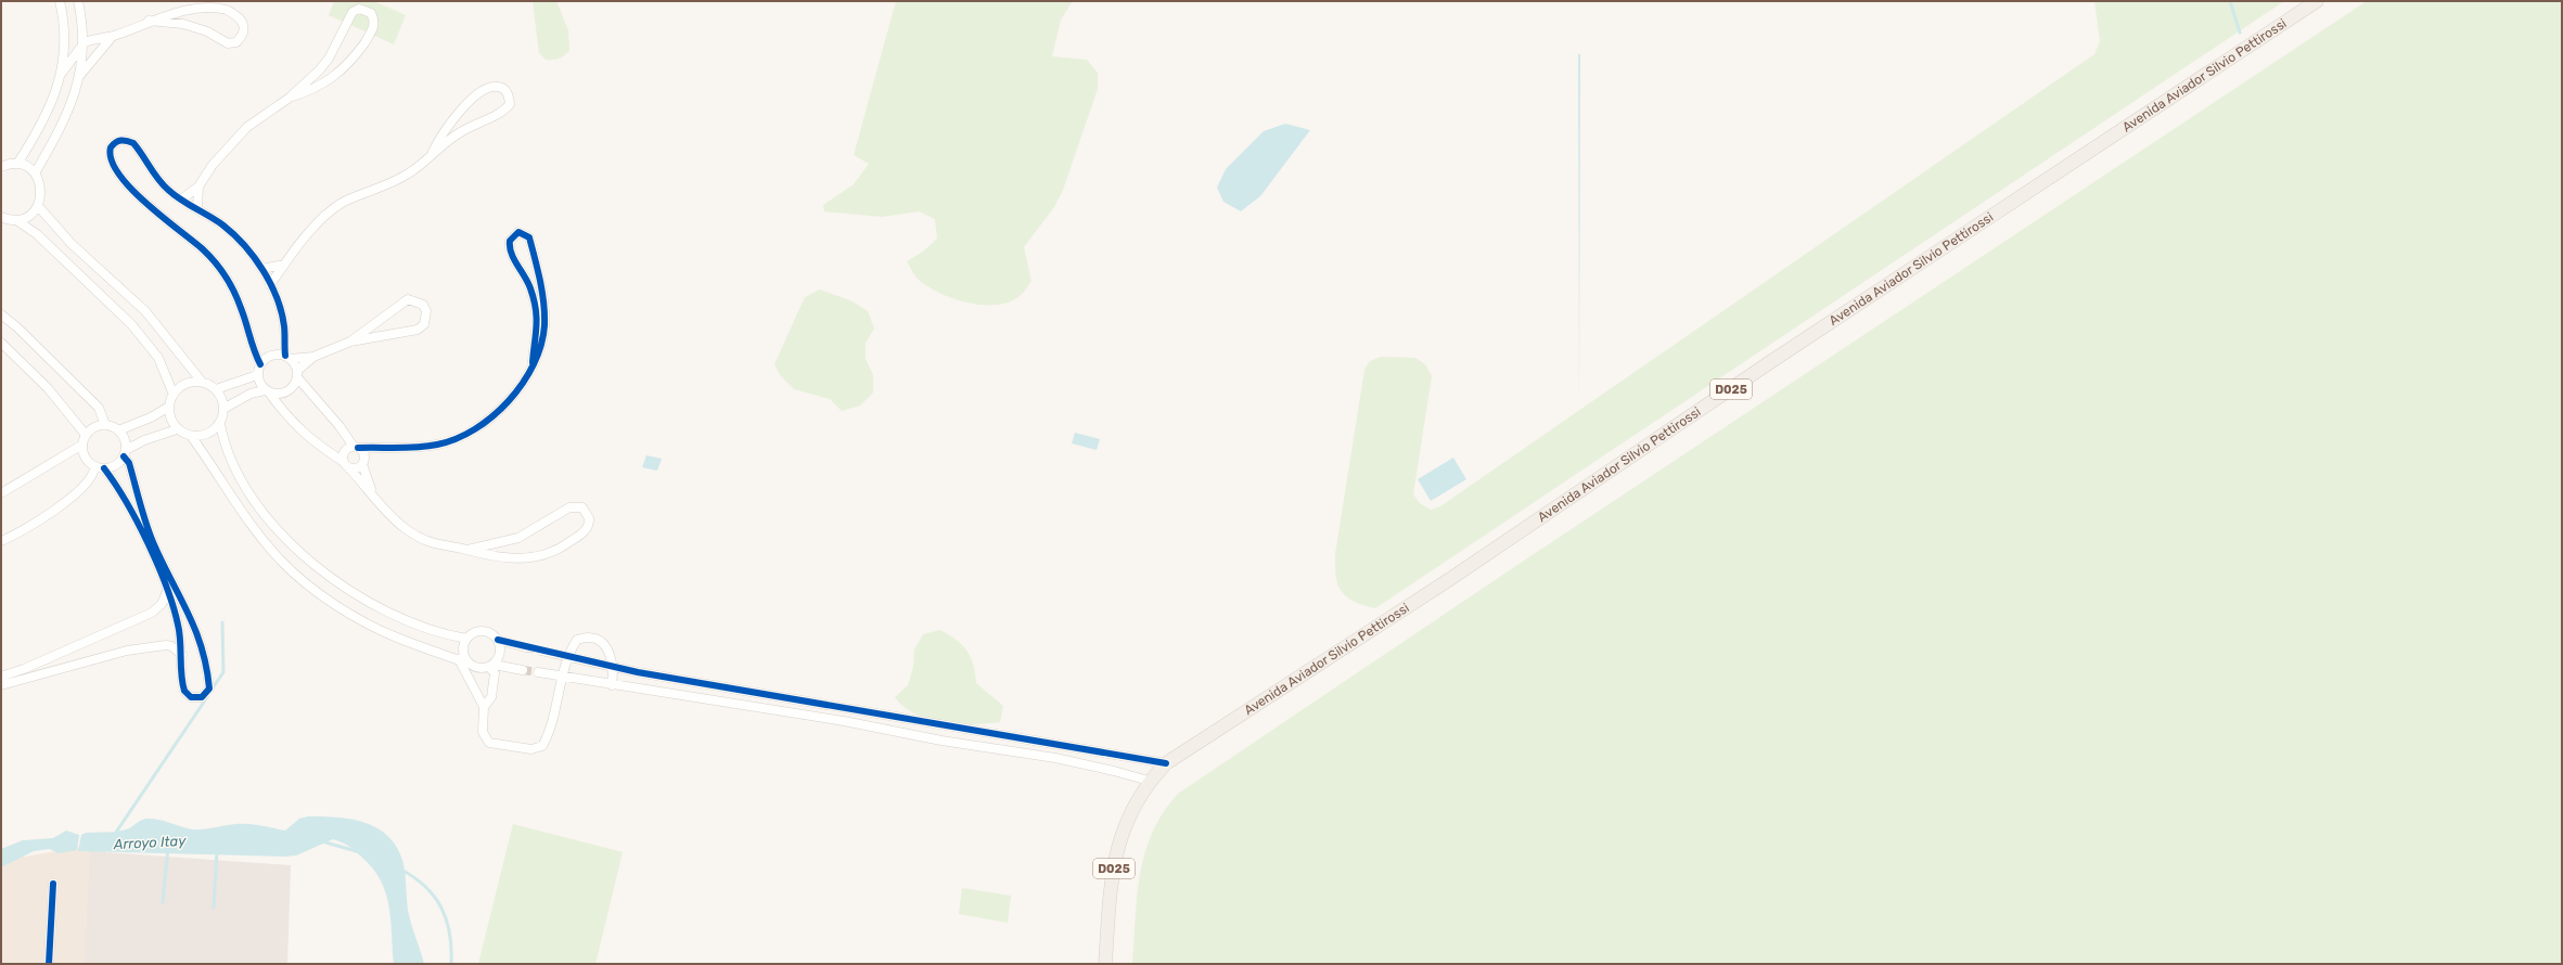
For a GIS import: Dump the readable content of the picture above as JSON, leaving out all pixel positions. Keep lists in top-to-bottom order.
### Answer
{
  "streets": {
    "main road": ["Avenida Aviador Silvio Pettirossi", "D025"]
  },
  "water": ["Arroyo Itay"]
}
